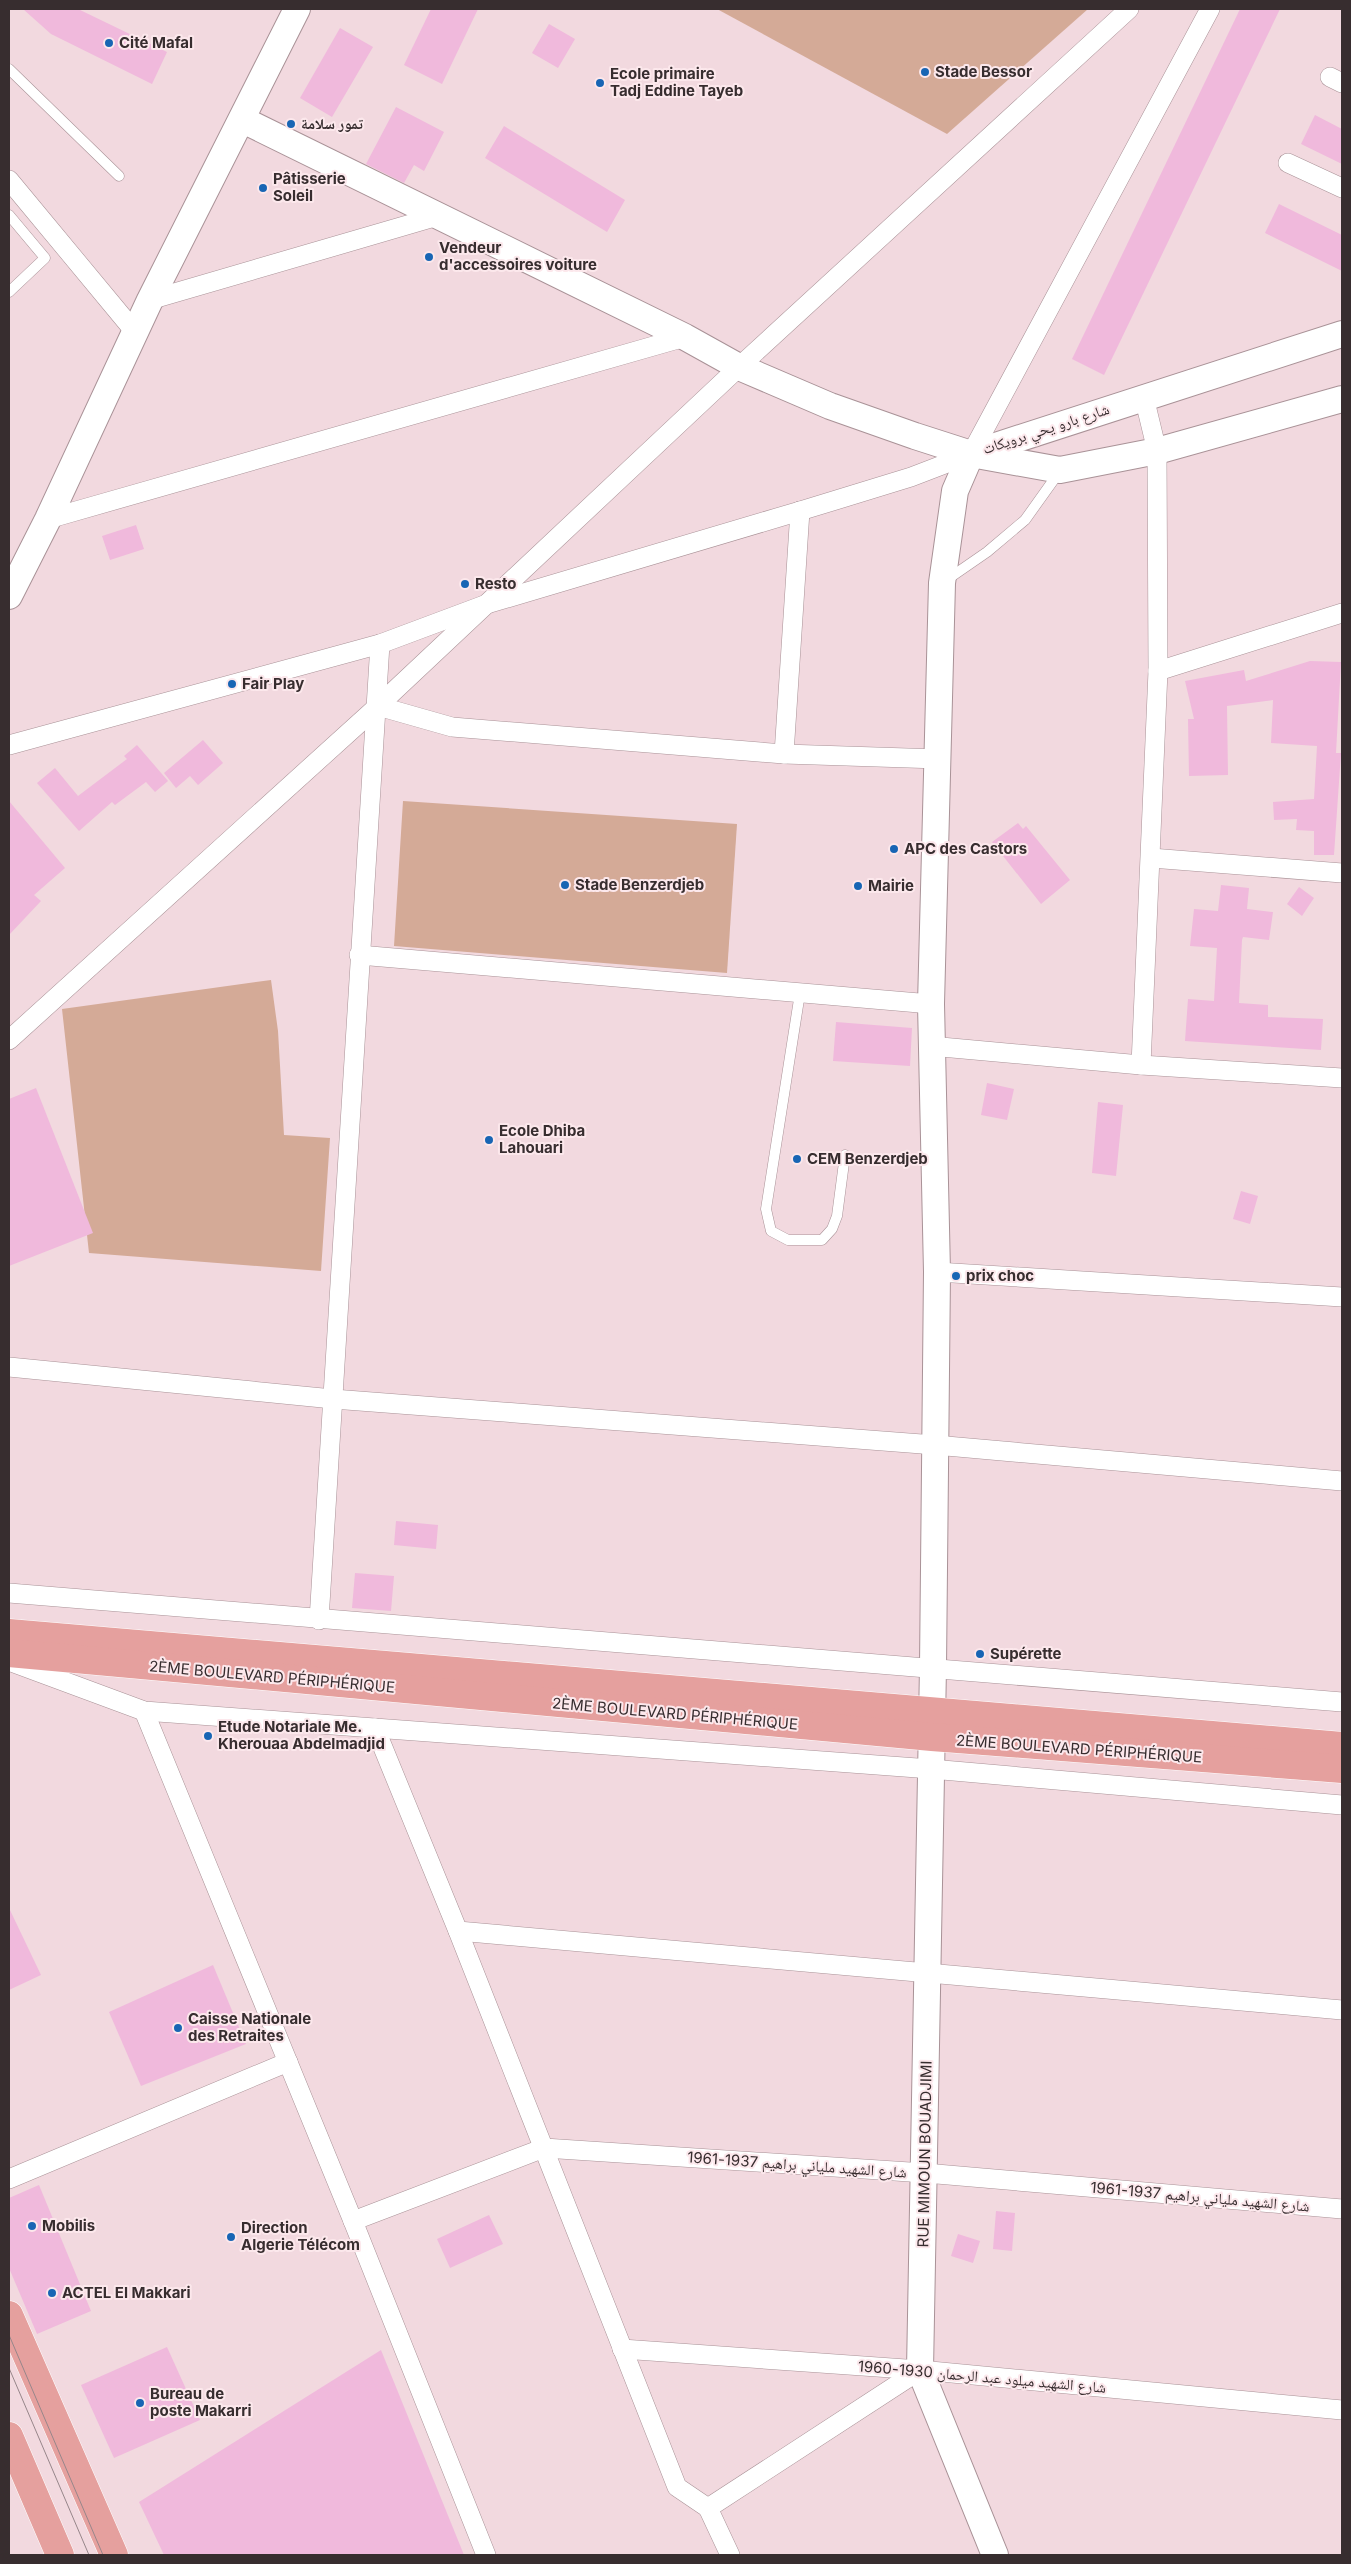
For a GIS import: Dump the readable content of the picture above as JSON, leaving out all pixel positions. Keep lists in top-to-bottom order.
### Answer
{
  "streets": {
    "main road": ["شارع بارو يحي برويكات", "2ÈME BOULEVARD PÉRIPHÉRIQUE", "RUE MIMOUN BOUADJIMI"],
    "street": ["شارع الشهيد ملياني براهيم 1937-1961", "شارع الشهيد ميلود عبد الرحمان 1930-1960"]
  },
  "crossings": [
    ["شارع بارو يحي برويكات", "RUE MIMOUN BOUADJIMI"],
    ["2ÈME BOULEVARD PÉRIPHÉRIQUE", "RUE MIMOUN BOUADJIMI"],
    ["RUE MIMOUN BOUADJIMI", "شارع الشهيد ملياني براهيم 1937-1961"],
    ["RUE MIMOUN BOUADJIMI", "شارع الشهيد ميلود عبد الرحمان 1930-1960"]
  ],
  "places": [
    "Cité Mafal",
    "Stade Bessor",
    "Ecole primaire Tadj Eddine Tayeb",
    "تمور سلامة",
    "Pâtisserie Soleil",
    "Vendeur d'accessoires voiture",
    "Resto",
    "Fair Play",
    "APC des Castors",
    "Stade Benzerdjeb",
    "Mairie",
    "Ecole Dhiba Lahouari",
    "CEM Benzerdjeb",
    "prix choc",
    "Supérette",
    "Etude Notariale Me. Kherouaa Abdelmadjid",
    "Caisse Nationale des Retraites",
    "Mobilis",
    "Direction Algerie Télécom",
    "ACTEL El Makkari",
    "Bureau de poste Makarri"
  ]
}
